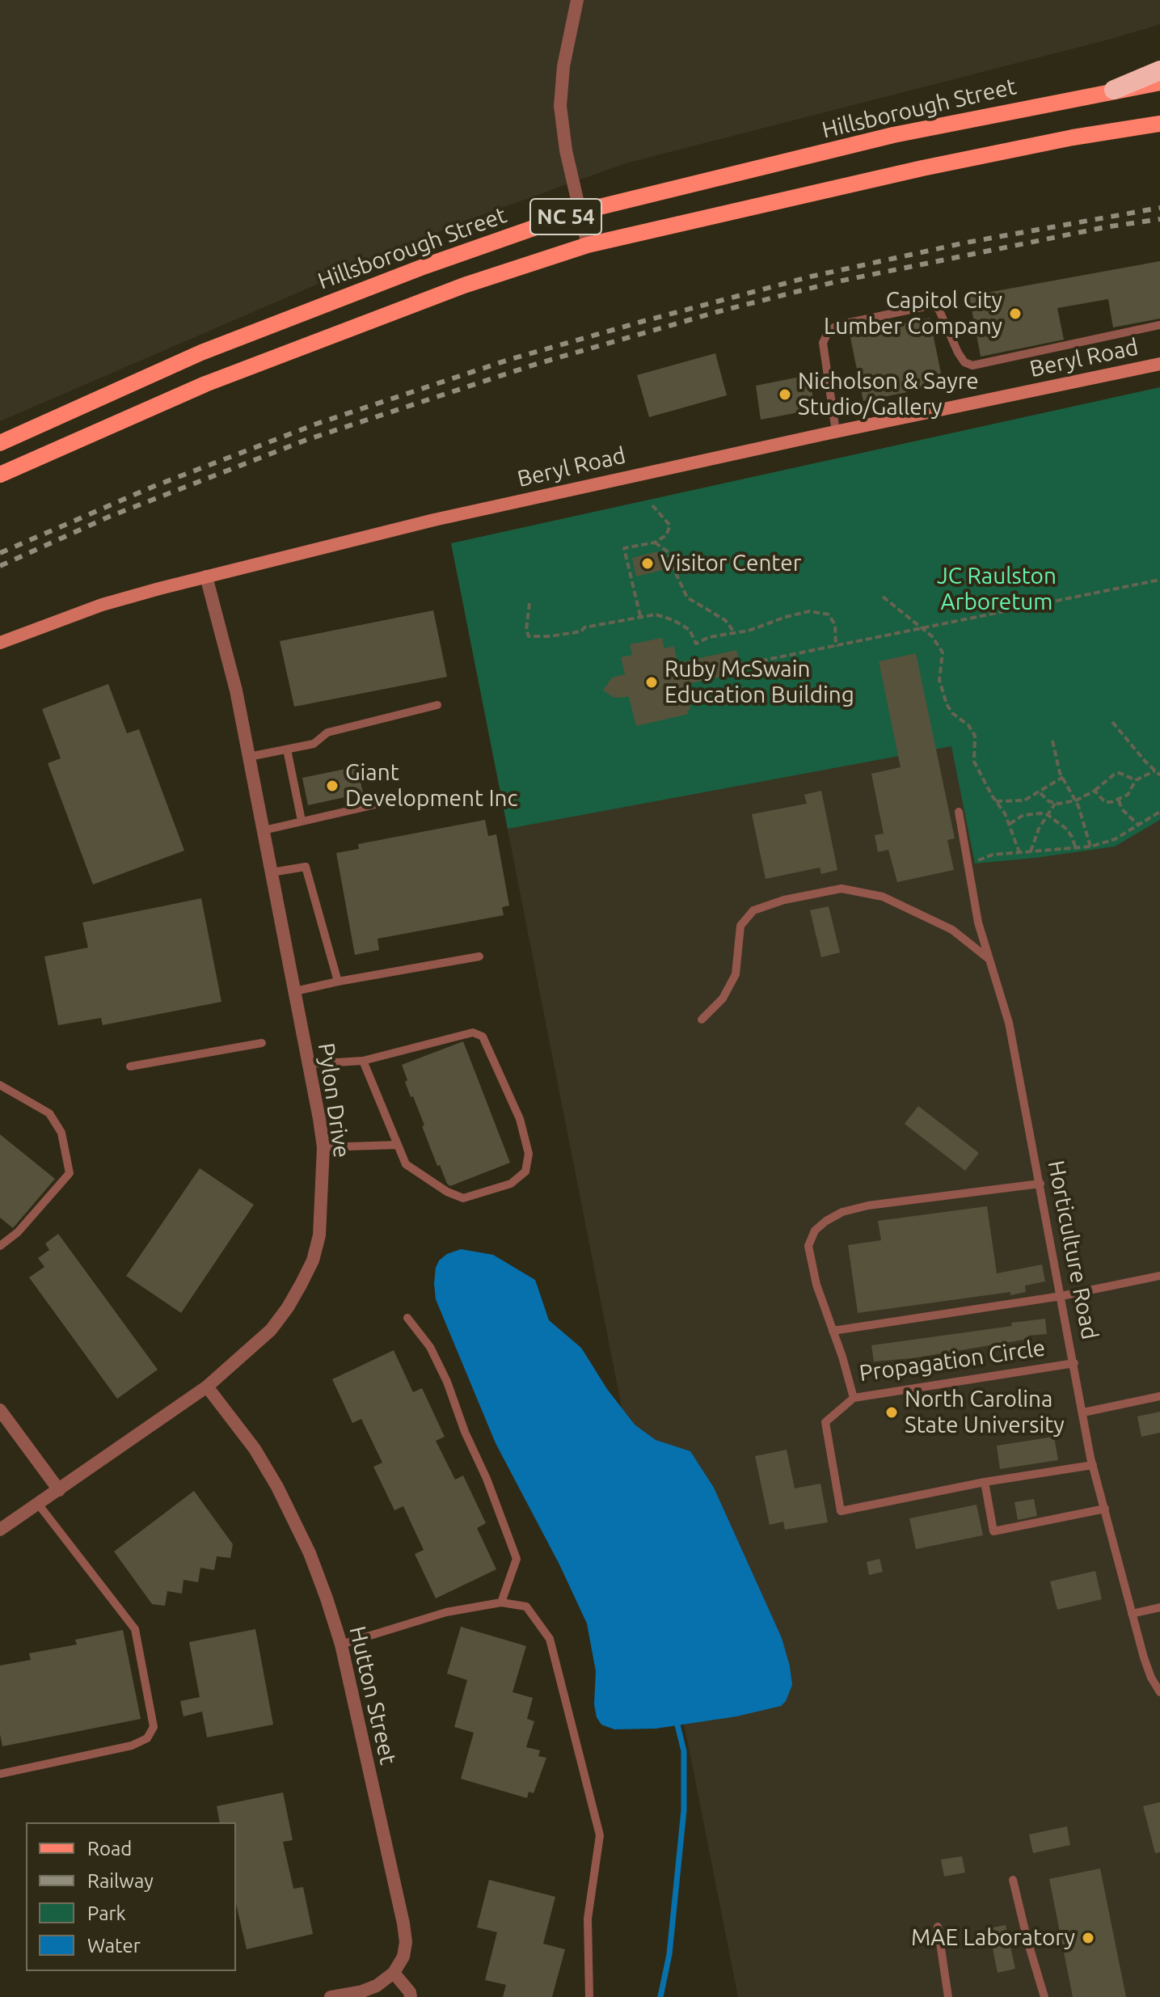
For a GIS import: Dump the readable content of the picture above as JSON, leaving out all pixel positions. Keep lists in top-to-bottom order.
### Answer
{
  "streets": {
    "main road": ["Hillsborough Street", "NC 54"],
    "street": ["Beryl Road", "Pylon Drive", "Hutton Street"],
    "lane": ["Horticulture Road", "Propagation Circle"]
  },
  "crossings": [
    ["Beryl Road", "Pylon Drive"],
    ["Pylon Drive", "Hutton Street"],
    ["Horticulture Road", "Propagation Circle"]
  ],
  "parks": ["JC Raulston Arboretum"],
  "places": [
    "Capitol City Lumber Company",
    "Nicholson & Sayre Studio/Gallery",
    "Visitor Center",
    "Ruby McSwain Education Building",
    "Giant Development Inc",
    "North Carolina State University",
    "MAE Laboratory"
  ],
  "legend": [
    "Road",
    "Railway",
    "Park",
    "Water"
  ]
}
